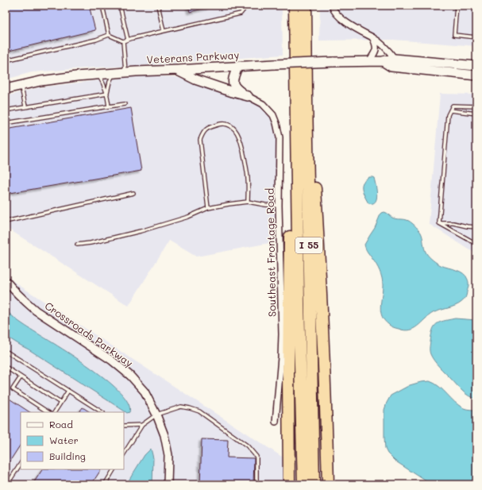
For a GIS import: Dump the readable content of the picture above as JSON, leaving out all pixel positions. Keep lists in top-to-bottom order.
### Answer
{
  "streets": {
    "highway": ["I 55"],
    "main road": ["Veterans Parkway"],
    "street": ["Southeast Frontage Road", "Crossroads Parkway"]
  },
  "legend": ["Road", "Water", "Building"]
}
